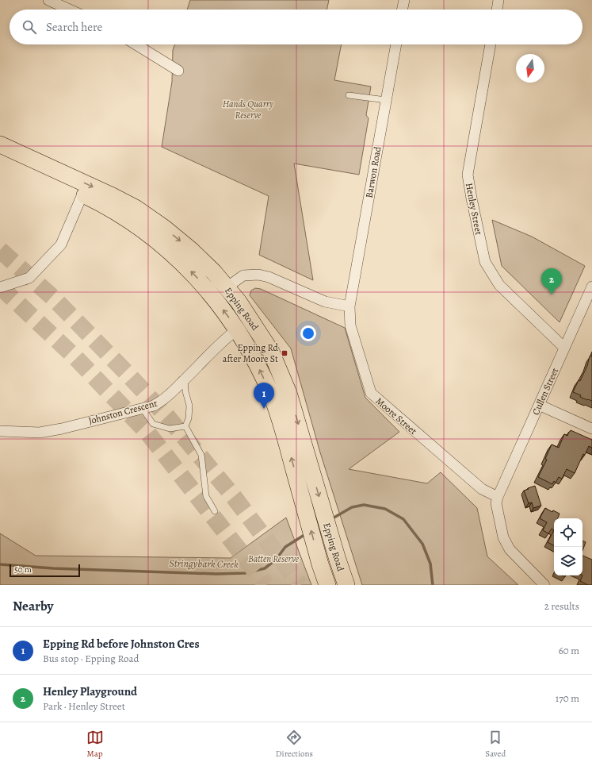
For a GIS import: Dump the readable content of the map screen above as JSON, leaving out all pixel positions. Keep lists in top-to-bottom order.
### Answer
{
  "streets": {
    "main road": ["Epping Road"],
    "street": [
      "Barwon Road",
      "Henley Street",
      "Cullen Street",
      "Johnston Crescent",
      "Moore Street"
    ]
  },
  "crossings": [
    ["Barwon Road", "Moore Street"],
    ["Henley Street", "Cullen Street"],
    ["Epping Road", "Johnston Crescent"],
    ["Cullen Street", "Moore Street"]
  ],
  "water": ["Stringybark Creek"],
  "parks": ["Hands Quarry Reserve", "Batten Reserve"],
  "places": {
    "transit": ["Epping Rd after Moore St"]
  },
  "scale_bar": "50 m",
  "north": "bottom",
  "page": {
    "search": "Search here",
    "pins": ["2", "1"],
    "scale": "50 m",
    "heading": ["Nearby", "2 results"],
    "list": [
      {
        "mark": "1",
        "name": "Epping Rd before Johnston Cres",
        "note": "Bus stop · Epping Road",
        "value": "60 m"
      },
      {
        "mark": "2",
        "name": "Henley Playground",
        "note": "Park · Henley Street",
        "value": "170 m"
      }
    ],
    "nav": ["Map", "Directions", "Saved"]
  }
}
